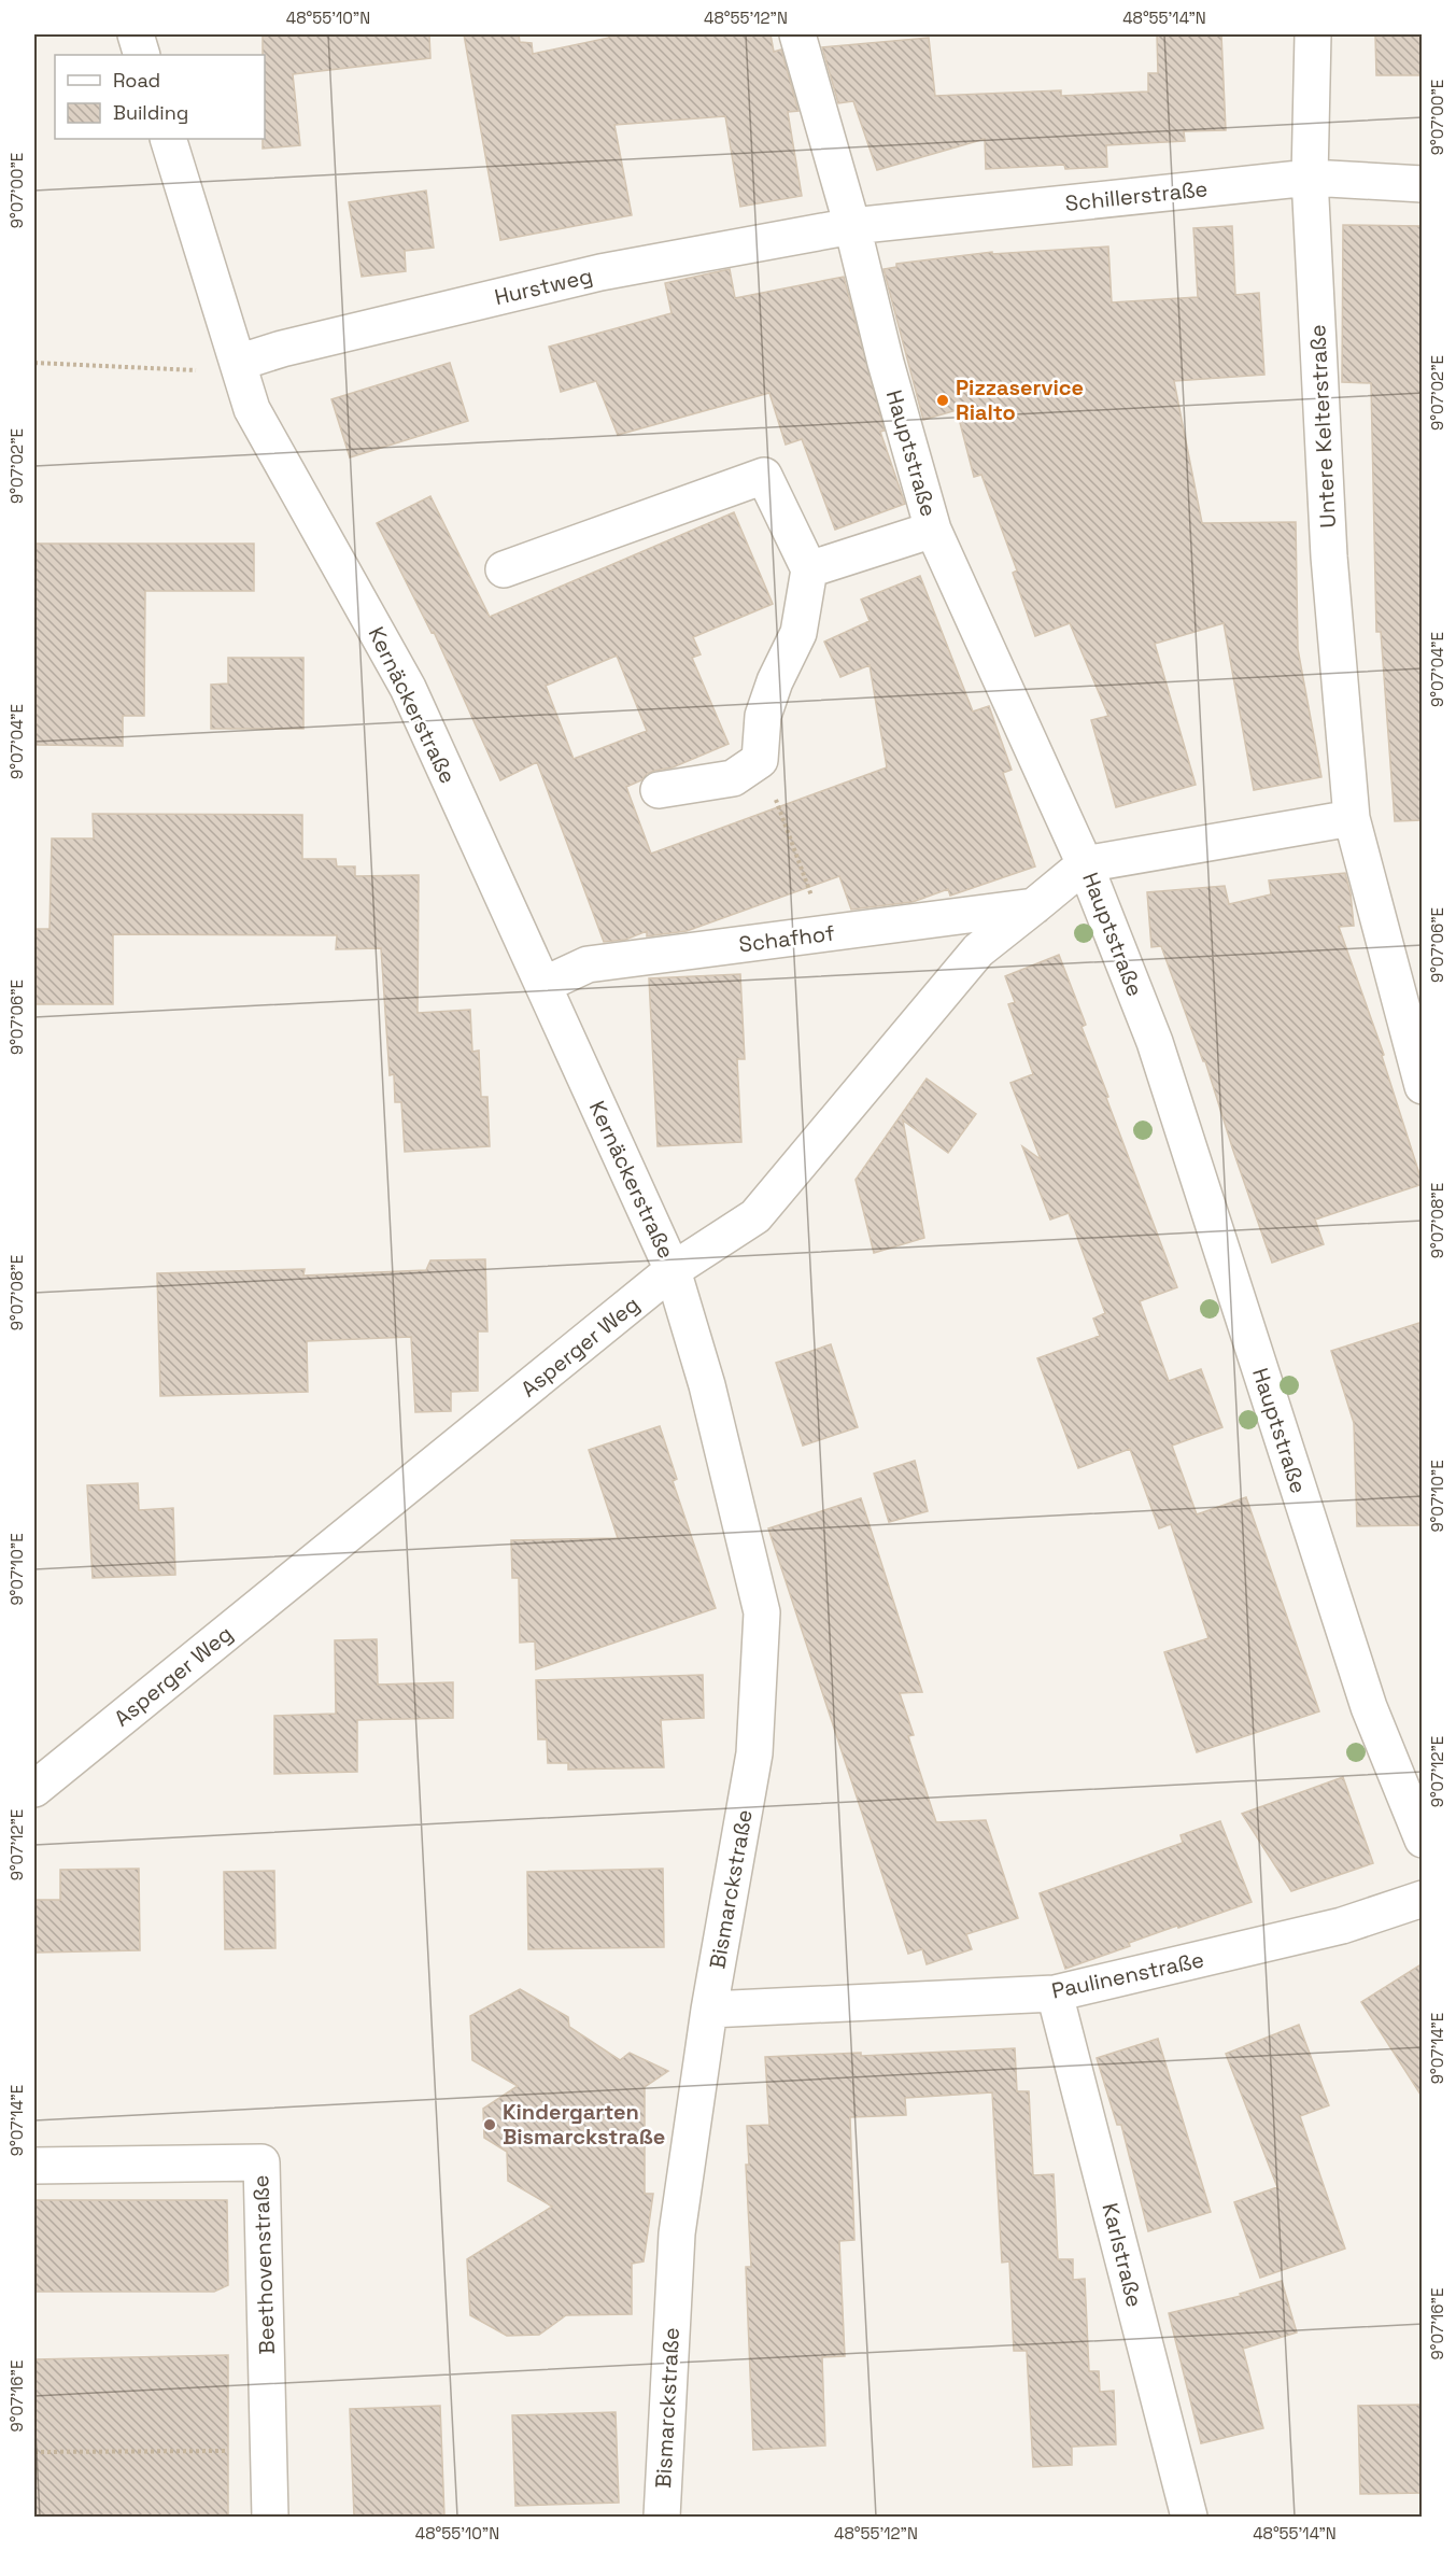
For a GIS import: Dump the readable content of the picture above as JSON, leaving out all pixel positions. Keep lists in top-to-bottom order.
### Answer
{
  "streets": {
    "street": [
      "Schillerstraße",
      "Hurstweg",
      "Untere Kelterstraße",
      "Hauptstraße",
      "Kernäckerstraße",
      "Schafhof",
      "Asperger Weg",
      "Bismarckstraße",
      "Paulinenstraße",
      "Karlstraße",
      "Beethovenstraße"
    ]
  },
  "crossings": [
    ["Schillerstraße", "Hurstweg"],
    ["Schillerstraße", "Untere Kelterstraße"],
    ["Schillerstraße", "Hauptstraße"],
    ["Hurstweg", "Hauptstraße"],
    ["Hurstweg", "Kernäckerstraße"],
    ["Hauptstraße", "Asperger Weg"],
    ["Kernäckerstraße", "Schafhof"],
    ["Kernäckerstraße", "Asperger Weg"],
    ["Kernäckerstraße", "Bismarckstraße"],
    ["Schafhof", "Asperger Weg"],
    ["Asperger Weg", "Bismarckstraße"],
    ["Bismarckstraße", "Paulinenstraße"],
    ["Paulinenstraße", "Karlstraße"]
  ],
  "places": ["Pizzaservice Rialto", "Kindergarten Bismarckstraße"],
  "legend": ["Road", "Building"],
  "coordinates": [
    "48°55'10\"N",
    "48°55'12\"N",
    "48°55'14\"N",
    "9°07'00\"E",
    "9°07'02\"E",
    "9°07'04\"E",
    "9°07'06\"E",
    "9°07'08\"E",
    "9°07'10\"E",
    "9°07'12\"E",
    "9°07'14\"E",
    "9°07'16\"E"
  ]
}
